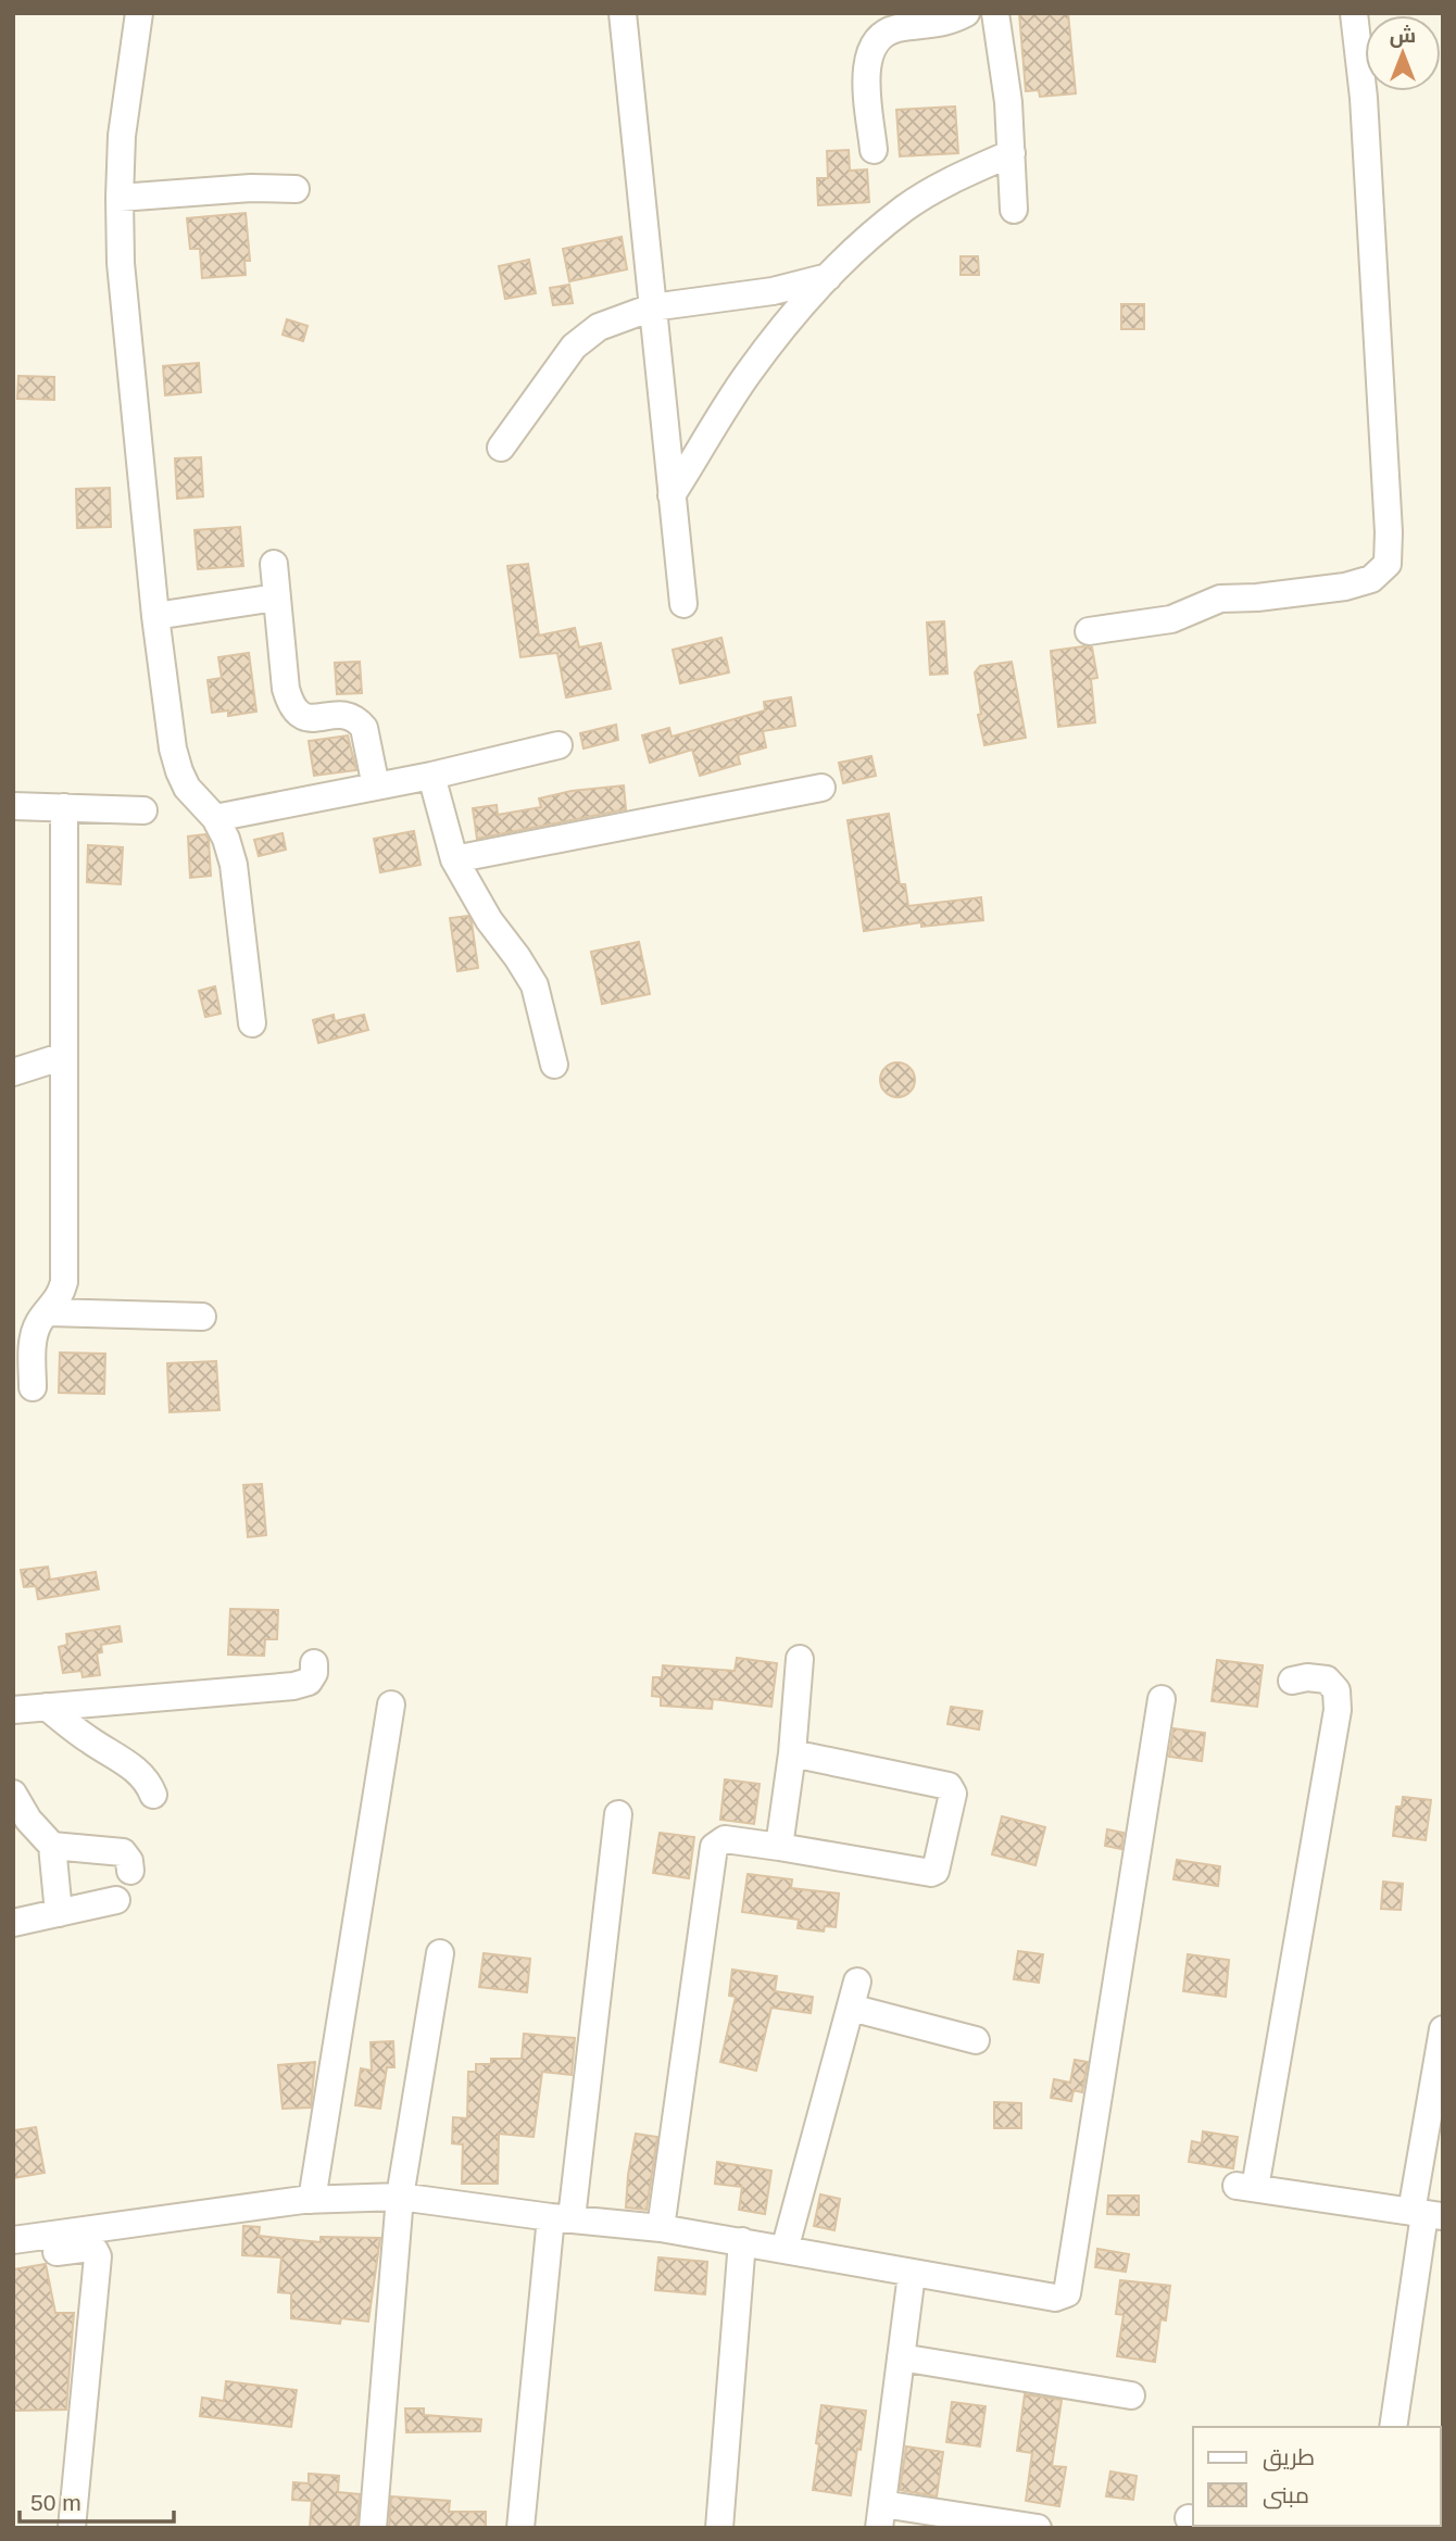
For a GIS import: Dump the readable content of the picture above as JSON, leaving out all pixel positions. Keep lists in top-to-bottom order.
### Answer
{
  "legend": ["طريق", "مبنى"],
  "scale_bar": "50 m",
  "north": "top"
}
